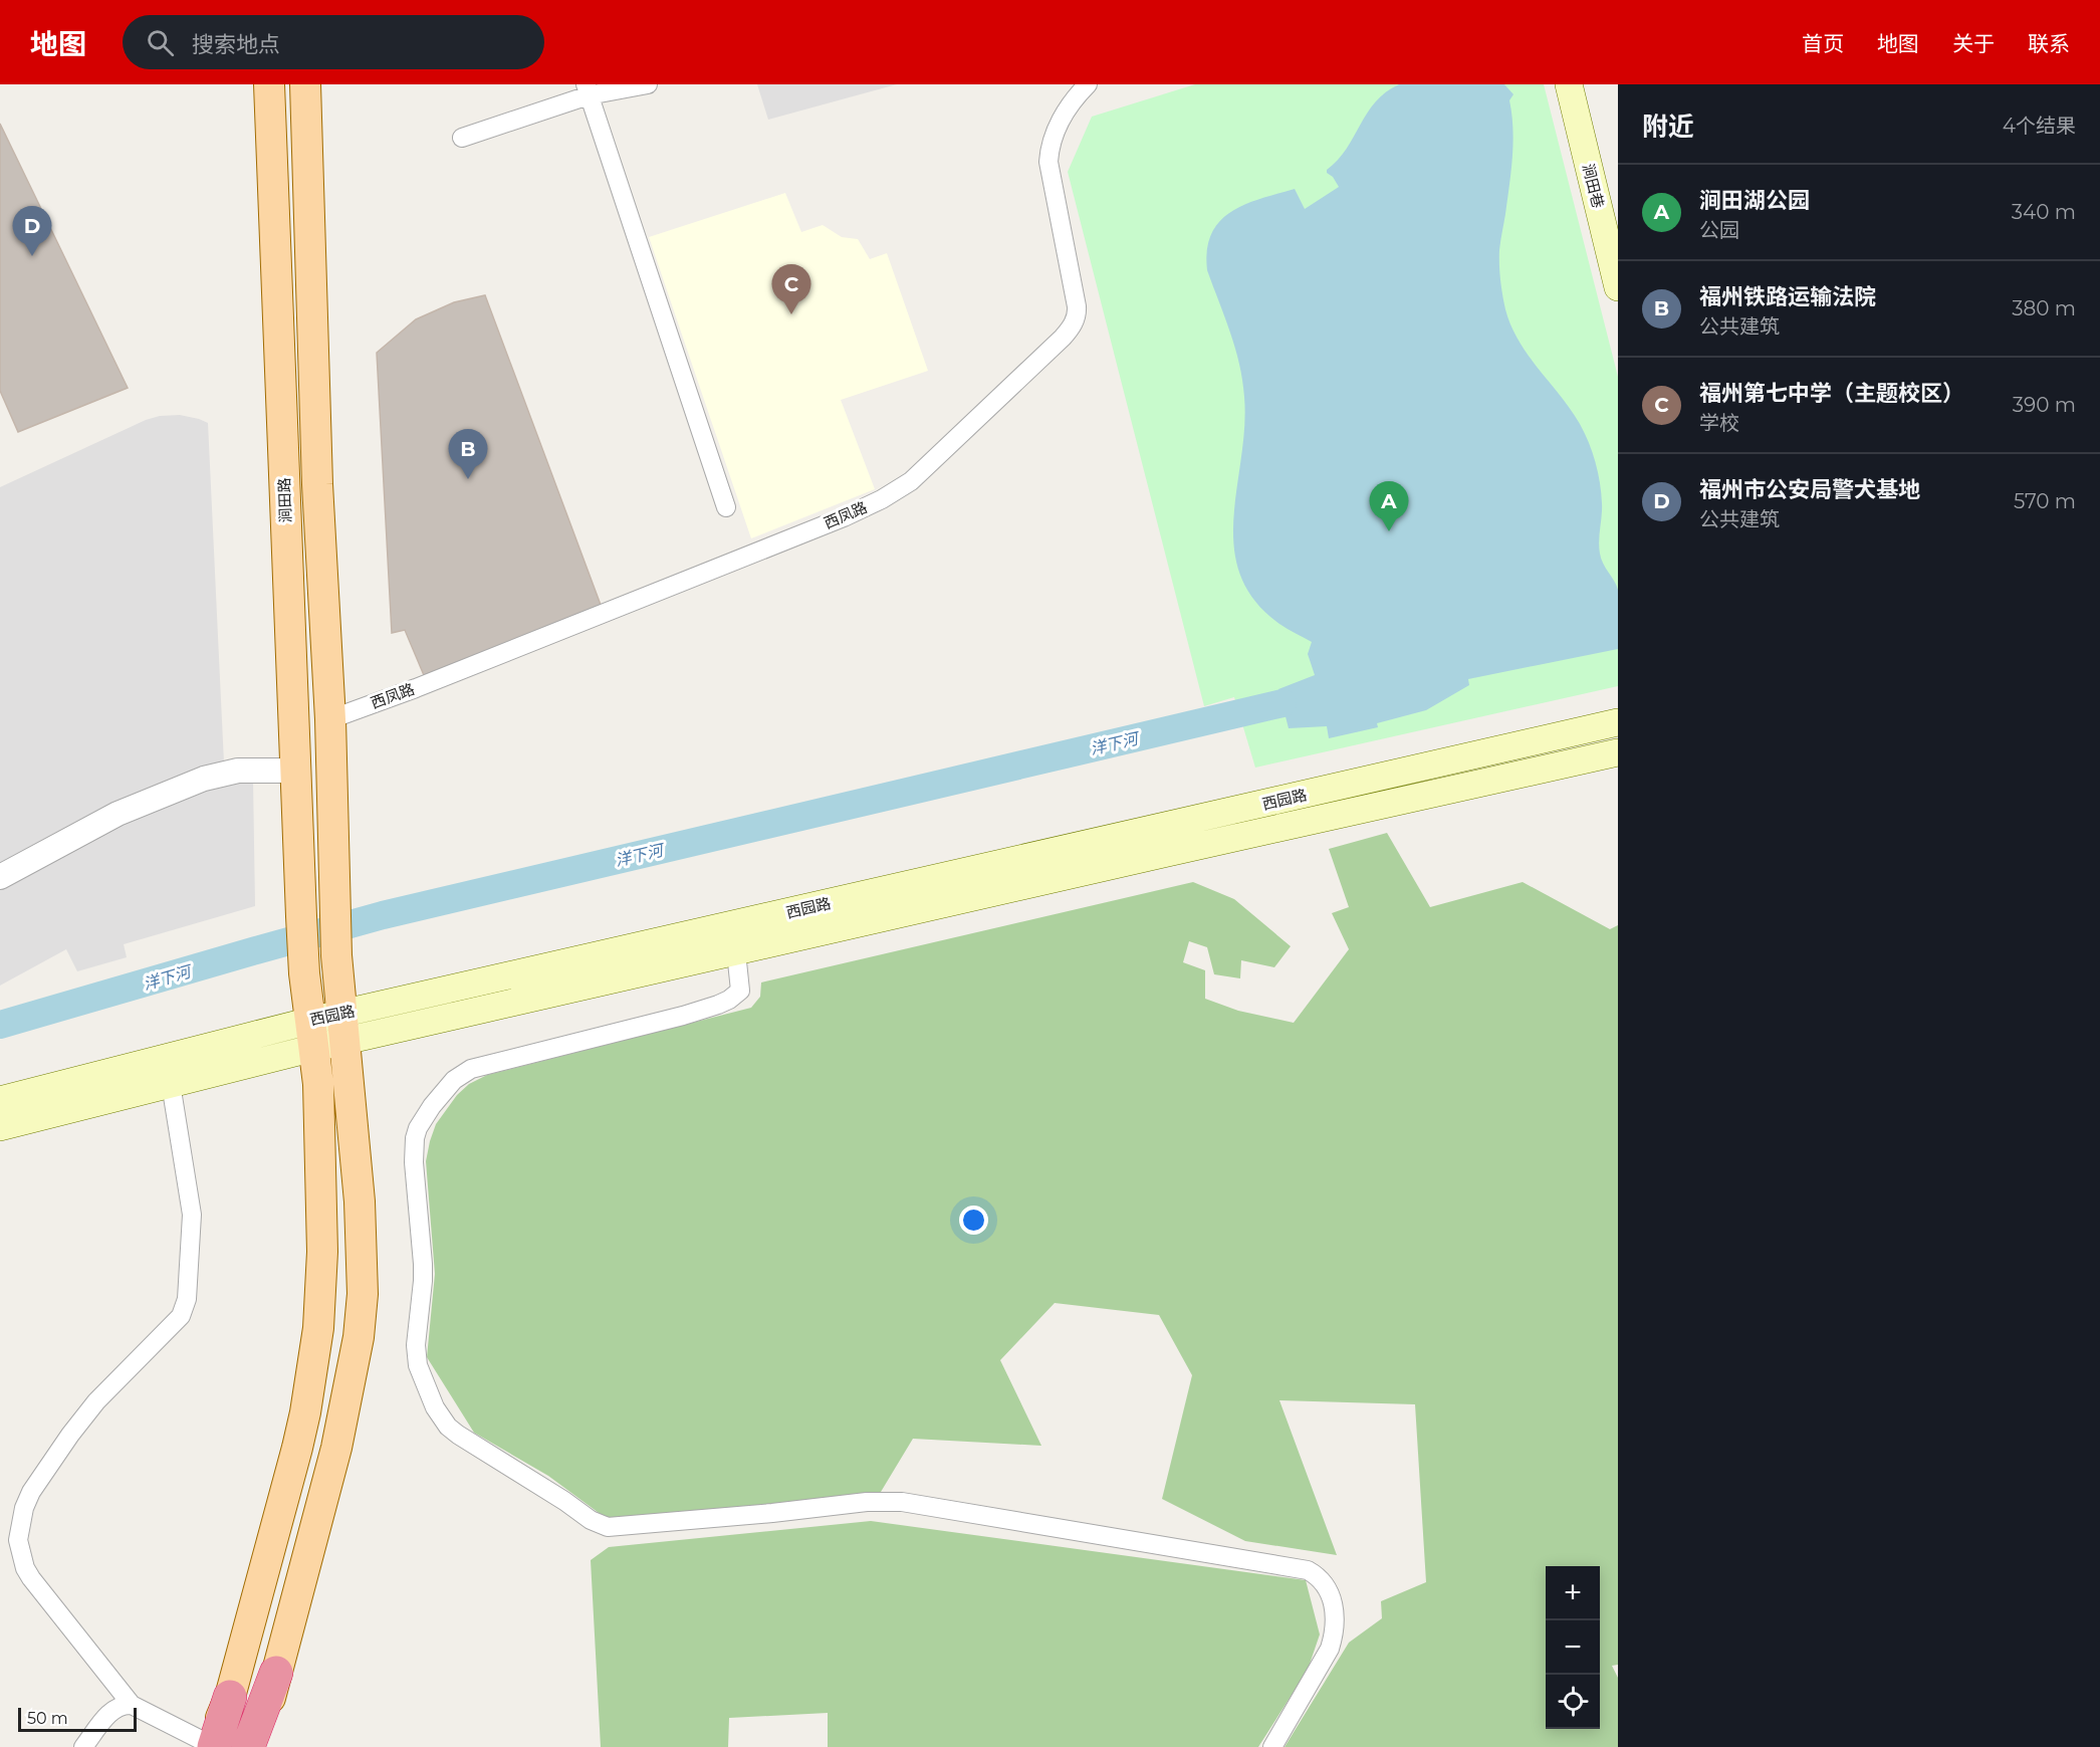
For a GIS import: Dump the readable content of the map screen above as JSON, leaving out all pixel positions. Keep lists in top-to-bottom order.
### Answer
{
  "streets": {
    "main road": ["涧田巷", "涧田路", "西园路"],
    "street": ["西凤路"]
  },
  "crossings": [
    ["涧田路", "西园路"]
  ],
  "water": ["洋下河"],
  "scale_bar": "50 m",
  "page": {
    "header": "地图",
    "search": "搜索地点",
    "nav": [
      "首页",
      "地图",
      "关于",
      "联系"
    ],
    "heading": ["附近", "4个结果"],
    "list": [
      {
        "mark": "A",
        "name": "涧田湖公园",
        "note": "公园",
        "value": "340 m"
      },
      {
        "mark": "B",
        "name": "福州铁路运输法院",
        "note": "公共建筑",
        "value": "380 m"
      },
      {
        "mark": "C",
        "name": "福州第七中学（主题校区）",
        "note": "学校",
        "value": "390 m"
      },
      {
        "mark": "D",
        "name": "福州市公安局警犬基地",
        "note": "公共建筑",
        "value": "570 m"
      }
    ],
    "pins": [
      "D",
      "C",
      "B",
      "A"
    ],
    "map_buttons": ["+", "−"],
    "scale": "50 m"
  }
}
